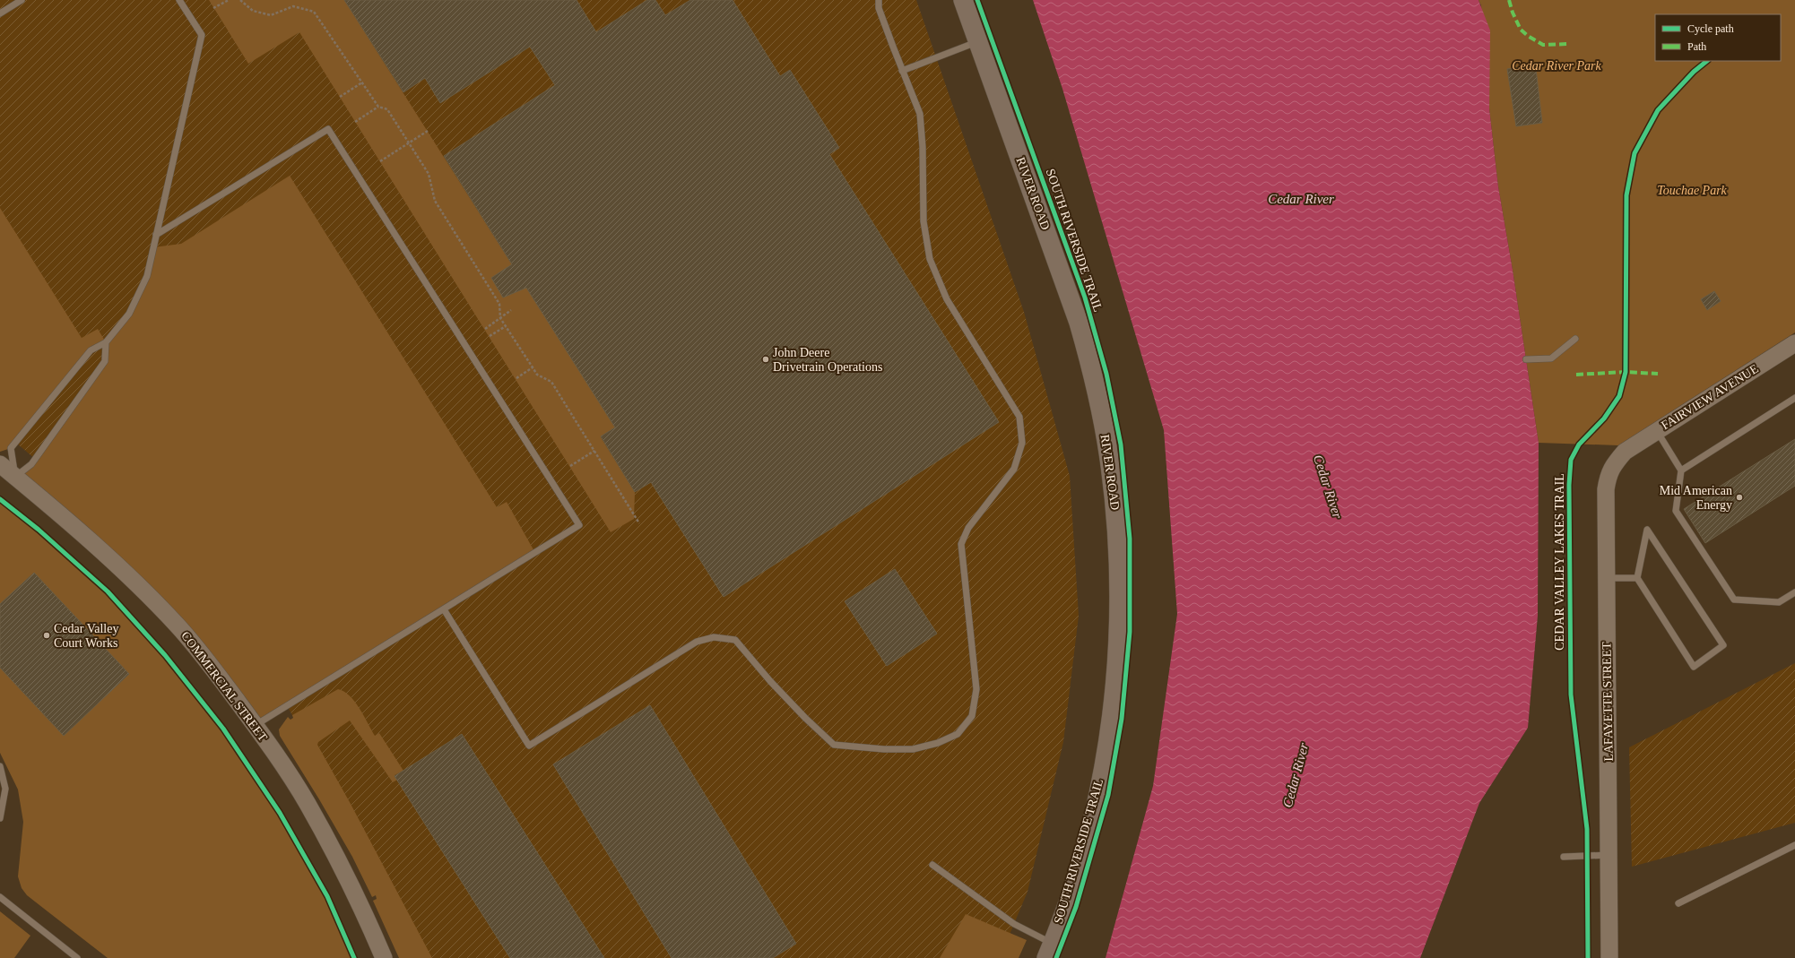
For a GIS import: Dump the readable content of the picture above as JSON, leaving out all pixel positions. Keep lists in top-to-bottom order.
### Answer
{
  "streets": {
    "main road": ["RIVER ROAD"],
    "street": ["FAIRVIEW AVENUE", "COMMERCIAL STREET", "LAFAYETTE STREET"],
    "cycle path": ["SOUTH RIVERSIDE TRAIL", "CEDAR VALLEY LAKES TRAIL"]
  },
  "crossings": [
    ["FAIRVIEW AVENUE", "LAFAYETTE STREET"]
  ],
  "water": ["Cedar River"],
  "parks": ["Cedar River Park", "Touchae Park"],
  "places": ["John Deere Drivetrain Operations", "Mid American Energy", "Cedar Valley Court Works"],
  "legend": ["Cycle path", "Path"]
}
